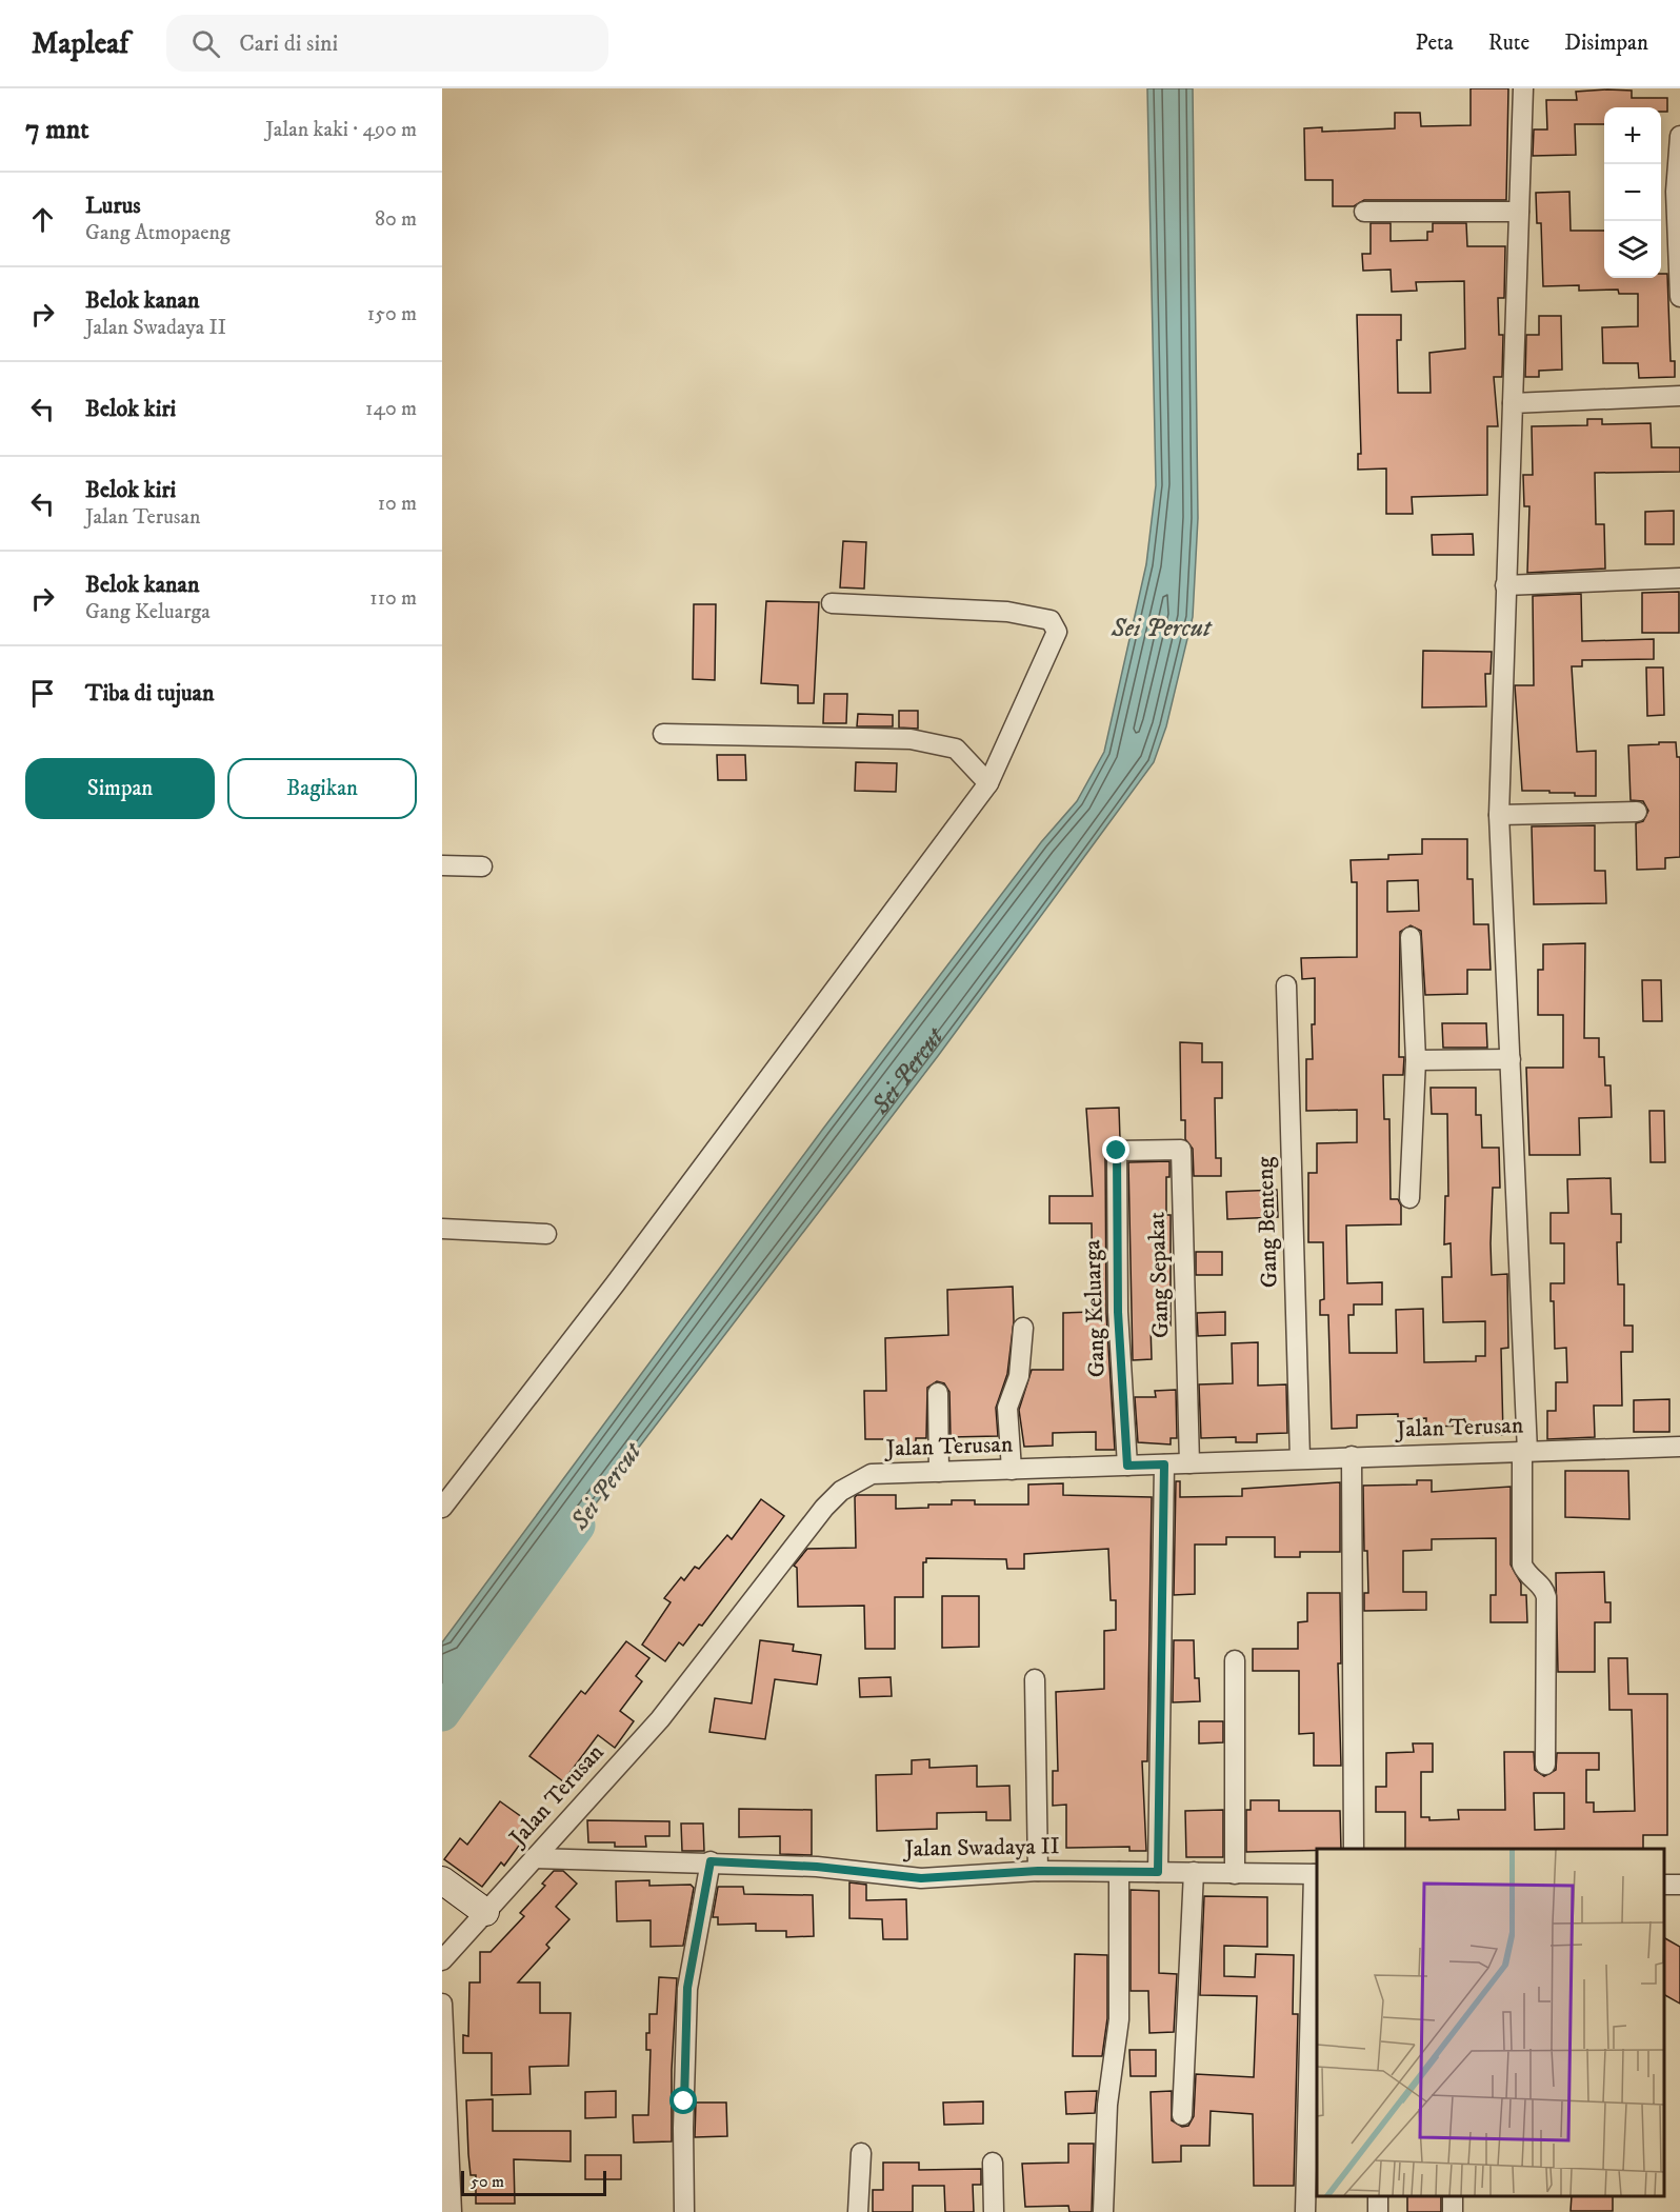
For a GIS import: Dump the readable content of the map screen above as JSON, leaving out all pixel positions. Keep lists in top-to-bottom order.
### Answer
{
  "streets": {
    "street": [
      "Gang Benteng",
      "Gang Sepakat",
      "Gang Keluarga",
      "Jalan Terusan",
      "Jalan Swadaya II"
    ]
  },
  "crossings": [
    ["Gang Benteng", "Jalan Terusan"],
    ["Gang Sepakat", "Gang Keluarga"],
    ["Gang Sepakat", "Jalan Terusan"],
    ["Gang Keluarga", "Jalan Terusan"],
    ["Jalan Terusan", "Jalan Swadaya II"]
  ],
  "water": ["Sei Percut"],
  "scale_bar": "50 m",
  "page": {
    "header": "Mapleaf",
    "search": "Cari di sini",
    "nav": ["Peta", "Rute", "Disimpan"],
    "heading": ["7 mnt", "Jalan kaki · 490 m"],
    "map_buttons": ["+", "−"],
    "list": [
      ["Lurus", "Gang Atmopaeng", "80 m"],
      ["Belok kanan", "Jalan Swadaya II", "150 m"],
      ["Belok kiri", "140 m"],
      ["Belok kiri", "Jalan Terusan", "10 m"],
      ["Belok kanan", "Gang Keluarga", "110 m"],
      "Tiba di tujuan"
    ],
    "buttons": ["Simpan", "Bagikan"],
    "scale": "50 m"
  }
}
